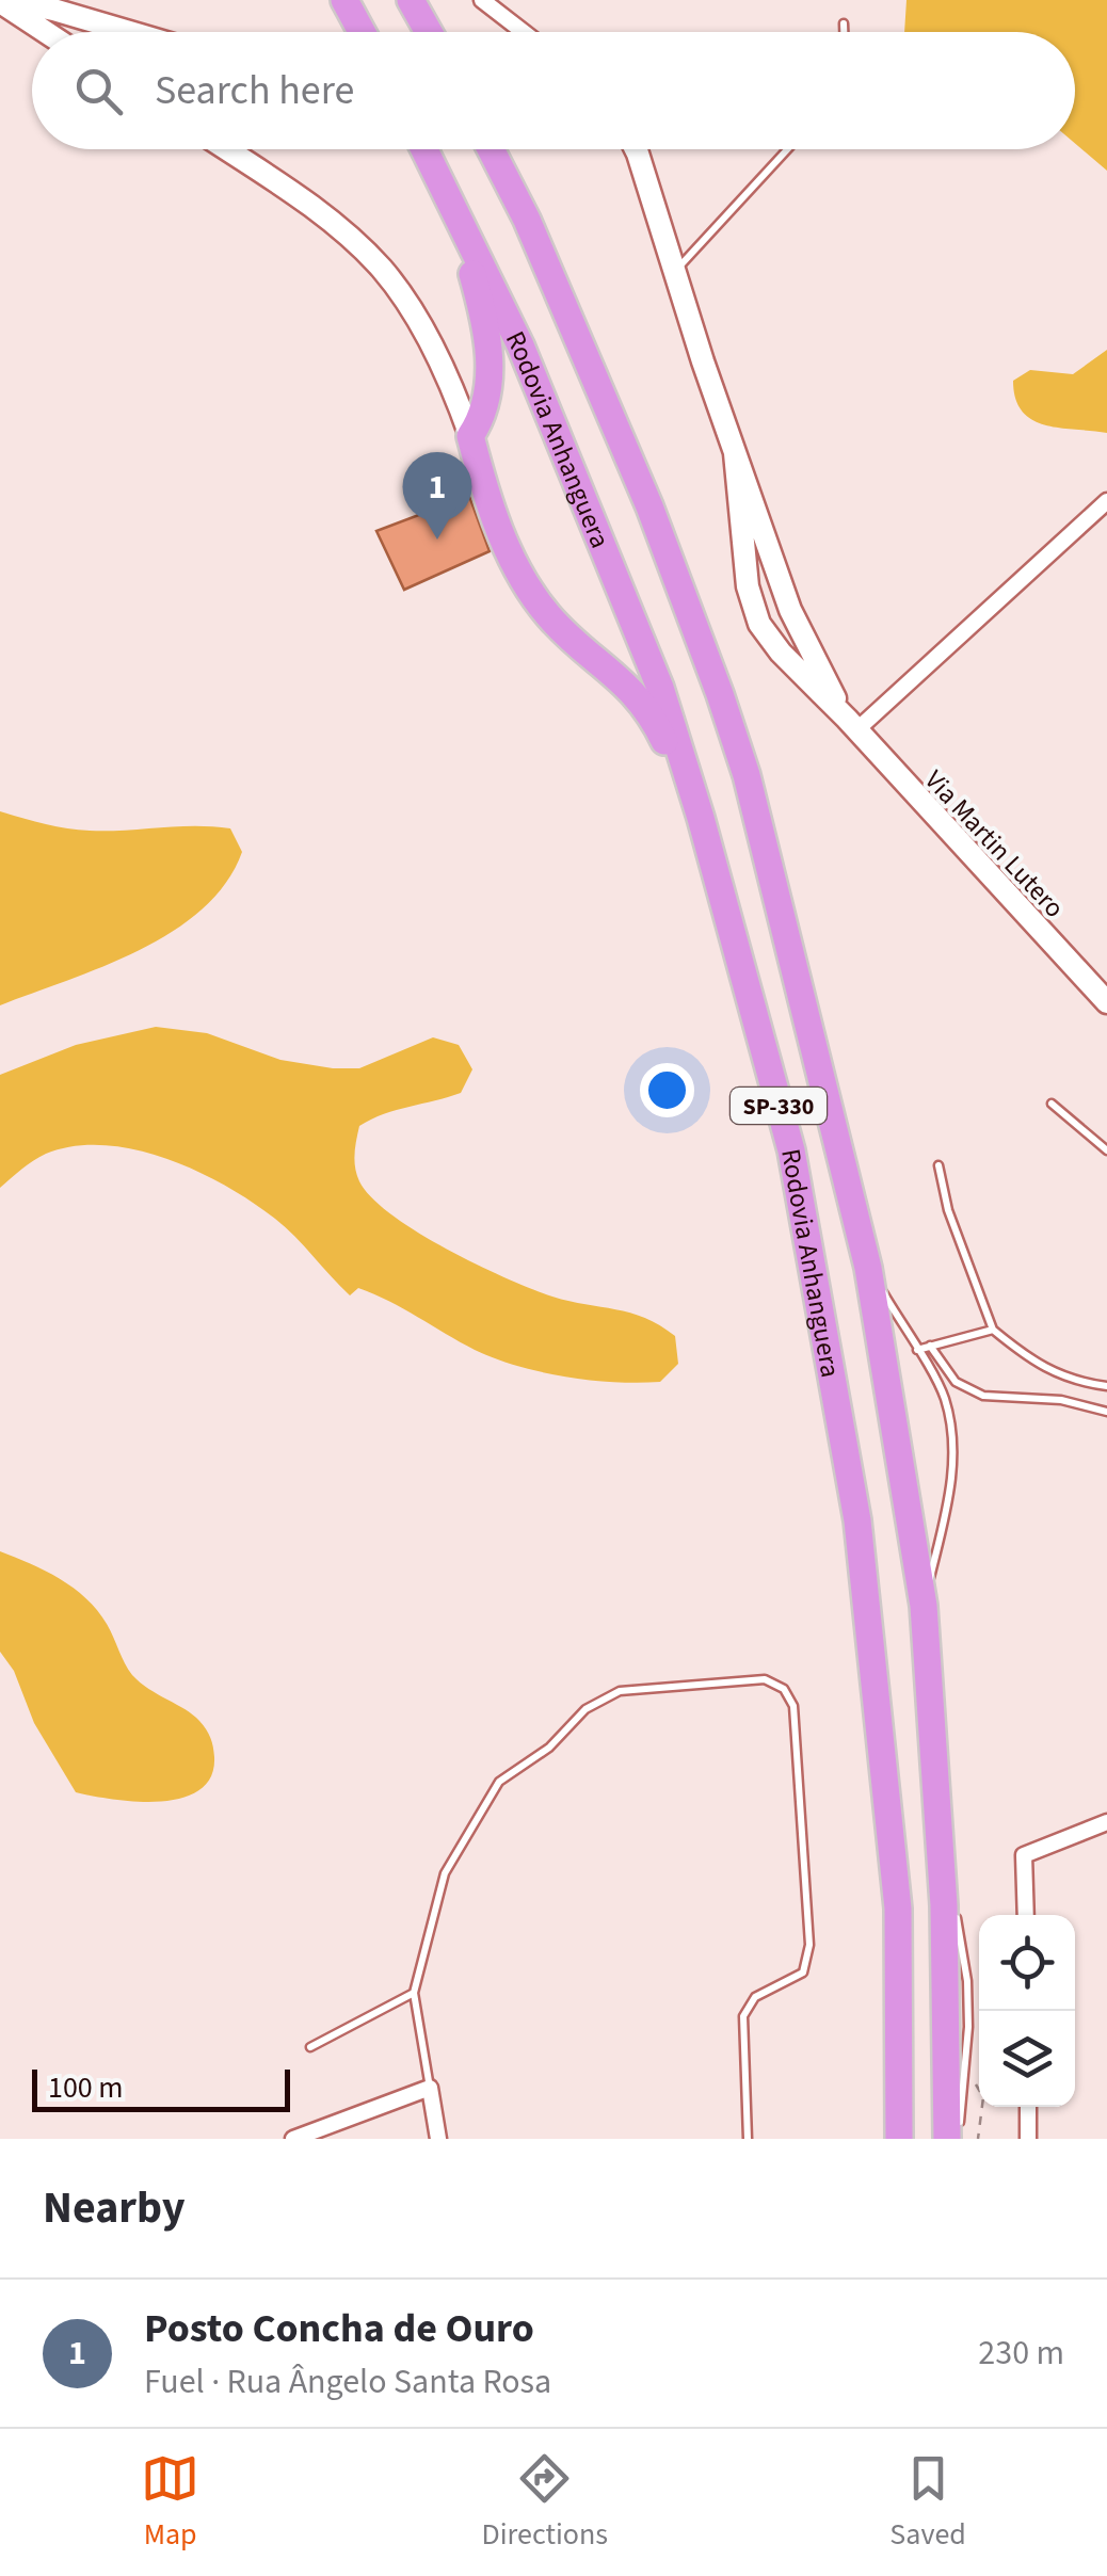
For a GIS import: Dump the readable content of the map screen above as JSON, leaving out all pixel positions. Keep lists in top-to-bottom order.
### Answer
{
  "streets": {
    "highway": ["Rodovia Anhanguera", "SP-330"],
    "street": ["Via Martin Lutero"]
  },
  "scale_bar": "100 m",
  "page": {
    "search": "Search here",
    "pins": "1",
    "scale": "100 m",
    "heading": "Nearby",
    "list": [
      {
        "mark": "1",
        "name": "Posto Concha de Ouro",
        "note": "Fuel · Rua Ângelo Santa Rosa",
        "value": "230 m"
      }
    ],
    "nav": ["Map", "Directions", "Saved"]
  }
}
